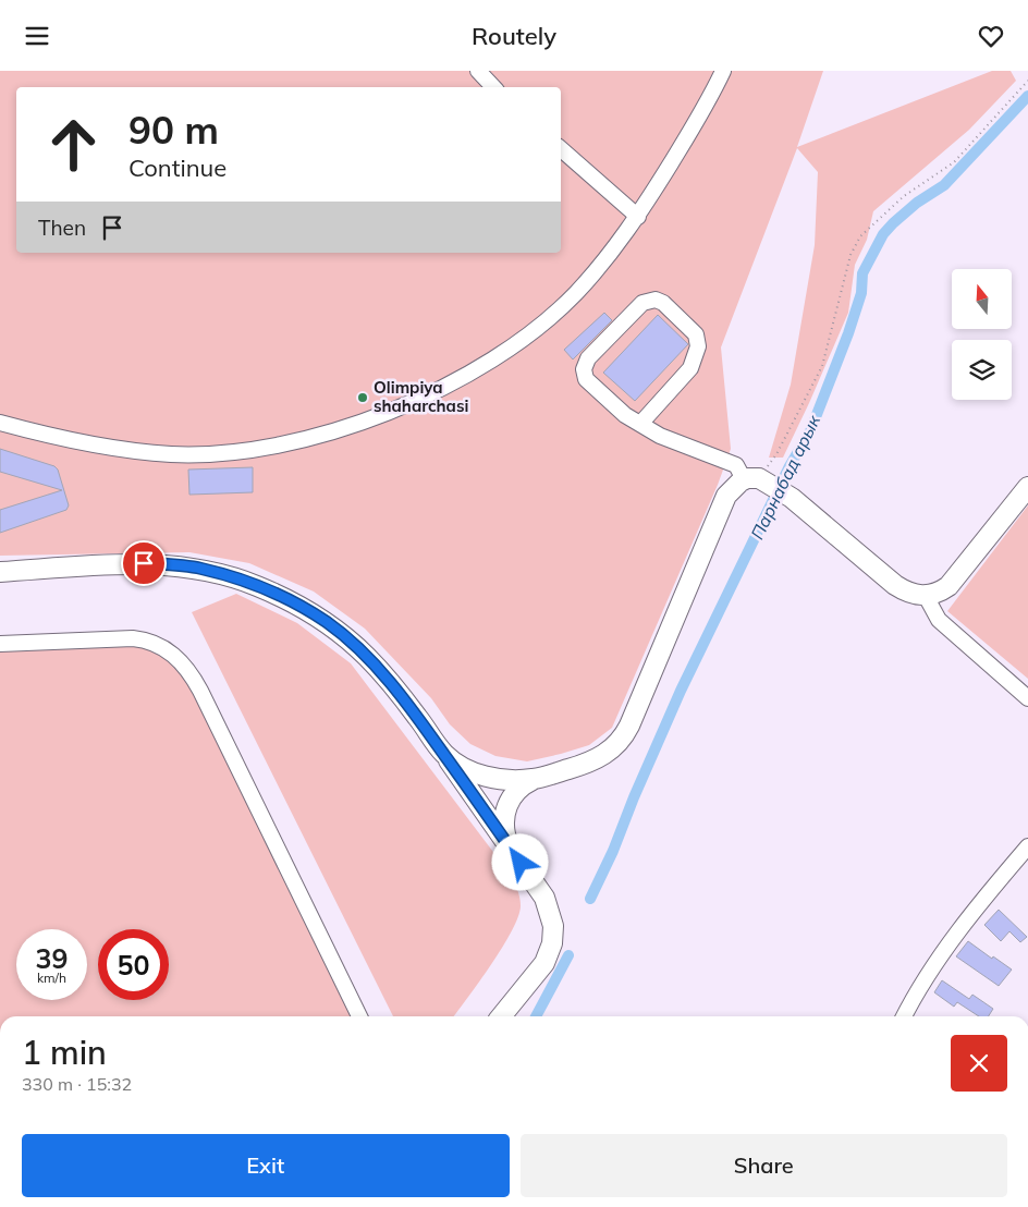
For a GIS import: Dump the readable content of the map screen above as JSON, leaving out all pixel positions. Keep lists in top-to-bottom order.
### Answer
{
  "water": ["Парнабад арык"],
  "places": ["Olimpiya shaharchasi"],
  "north": "top",
  "page": {
    "header": "Routely",
    "turn": ["90 m", "Continue"],
    "then": "Then",
    "speed": "39 km/h",
    "limit": "50",
    "heading": ["1 min", "330 m · 15:32"],
    "buttons": ["Exit", "Share"]
  }
}
